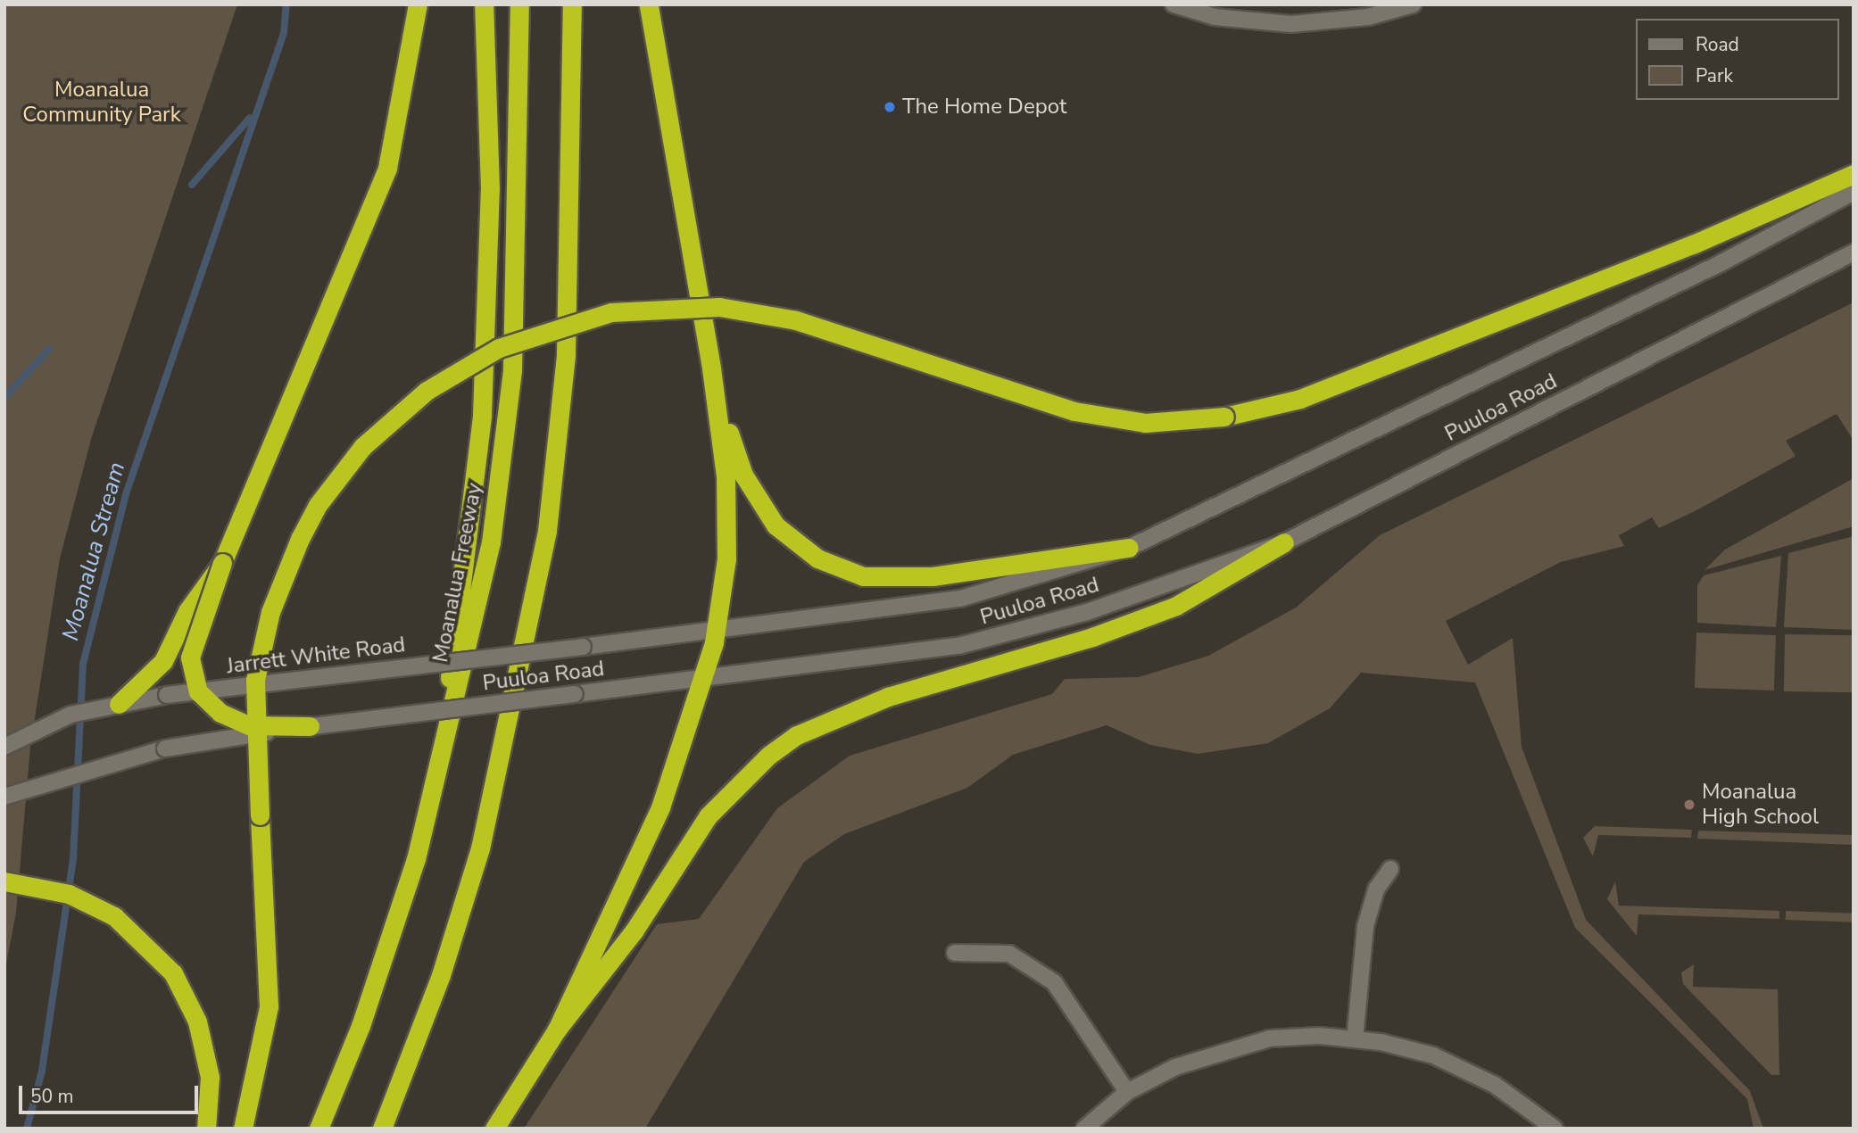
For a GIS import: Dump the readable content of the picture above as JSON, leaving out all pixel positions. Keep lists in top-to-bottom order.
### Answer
{
  "streets": {
    "highway": ["Moanalua Freeway"],
    "main road": ["Puuloa Road", "Jarrett White Road"]
  },
  "crossings": [
    ["Puuloa Road", "Jarrett White Road"]
  ],
  "water": ["Moanalua Stream"],
  "parks": ["Moanalua Community Park"],
  "places": ["The Home Depot", "Moanalua High School"],
  "legend": ["Road", "Park"],
  "scale_bar": "50 m"
}
